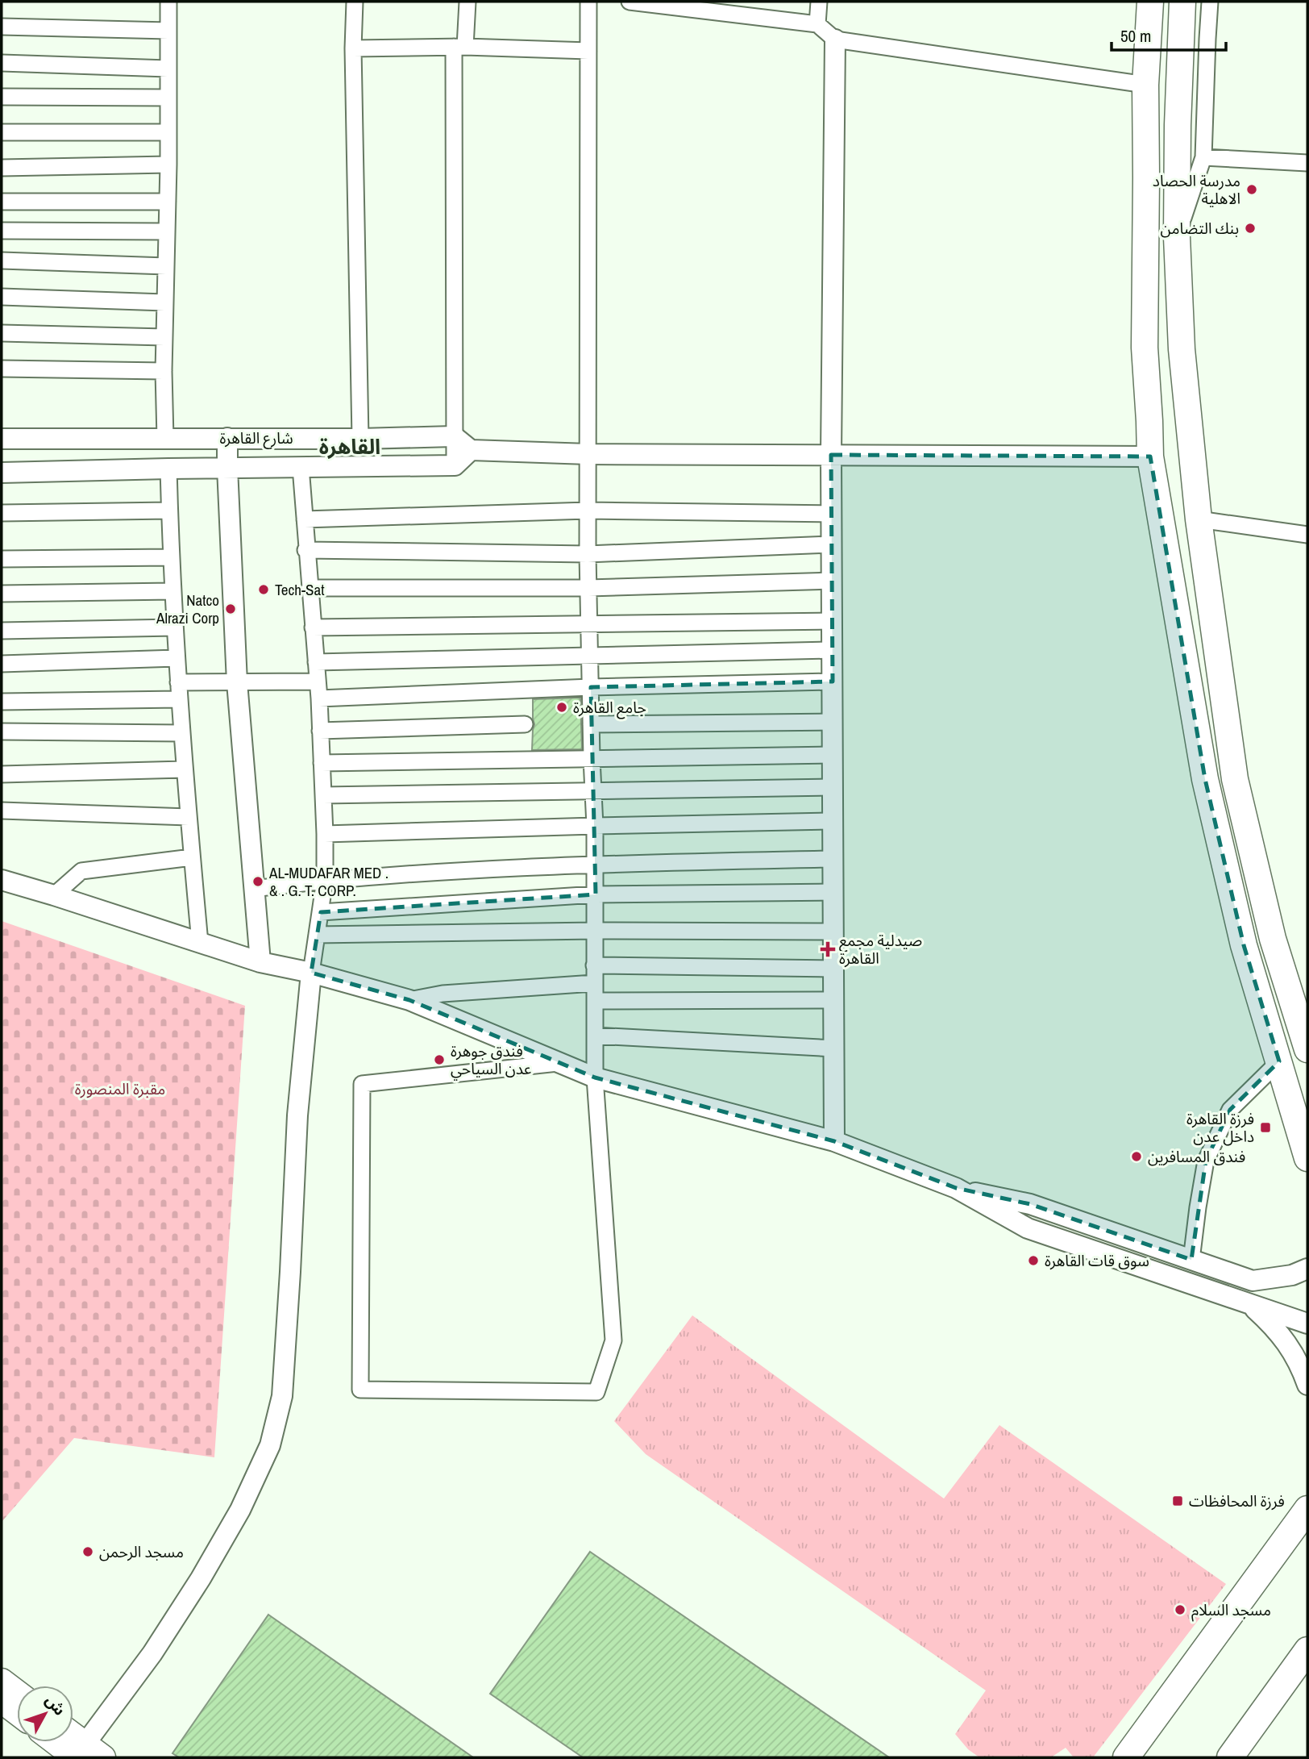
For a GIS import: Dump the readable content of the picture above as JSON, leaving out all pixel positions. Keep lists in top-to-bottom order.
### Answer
{
  "streets": {
    "street": ["شارع القاهرة"]
  },
  "districts": ["القاهرة"],
  "parks": ["مقبرة المنصورة"],
  "places": {
    "other": [
      "مدرسة الحصاد الاهلية",
      "بنك التضامن",
      "Tech-Sat",
      "Natco Alrazi Corp",
      "جامع القاهرة",
      "AL-MUDAFAR MED . & . G. T. CORP.",
      "فندق جوهرة عدن السياحي",
      "فندق المسافرين",
      "سوق قات القاهرة",
      "مسجد الرحمن",
      "مسجد السلام"
    ],
    "health": ["صيدلية مجمع القاهرة"],
    "transit": ["فرزة القاهرة داخل عدن", "فرزة المحافظات"]
  },
  "scale_bar": "50 m",
  "north": "top right"
}
